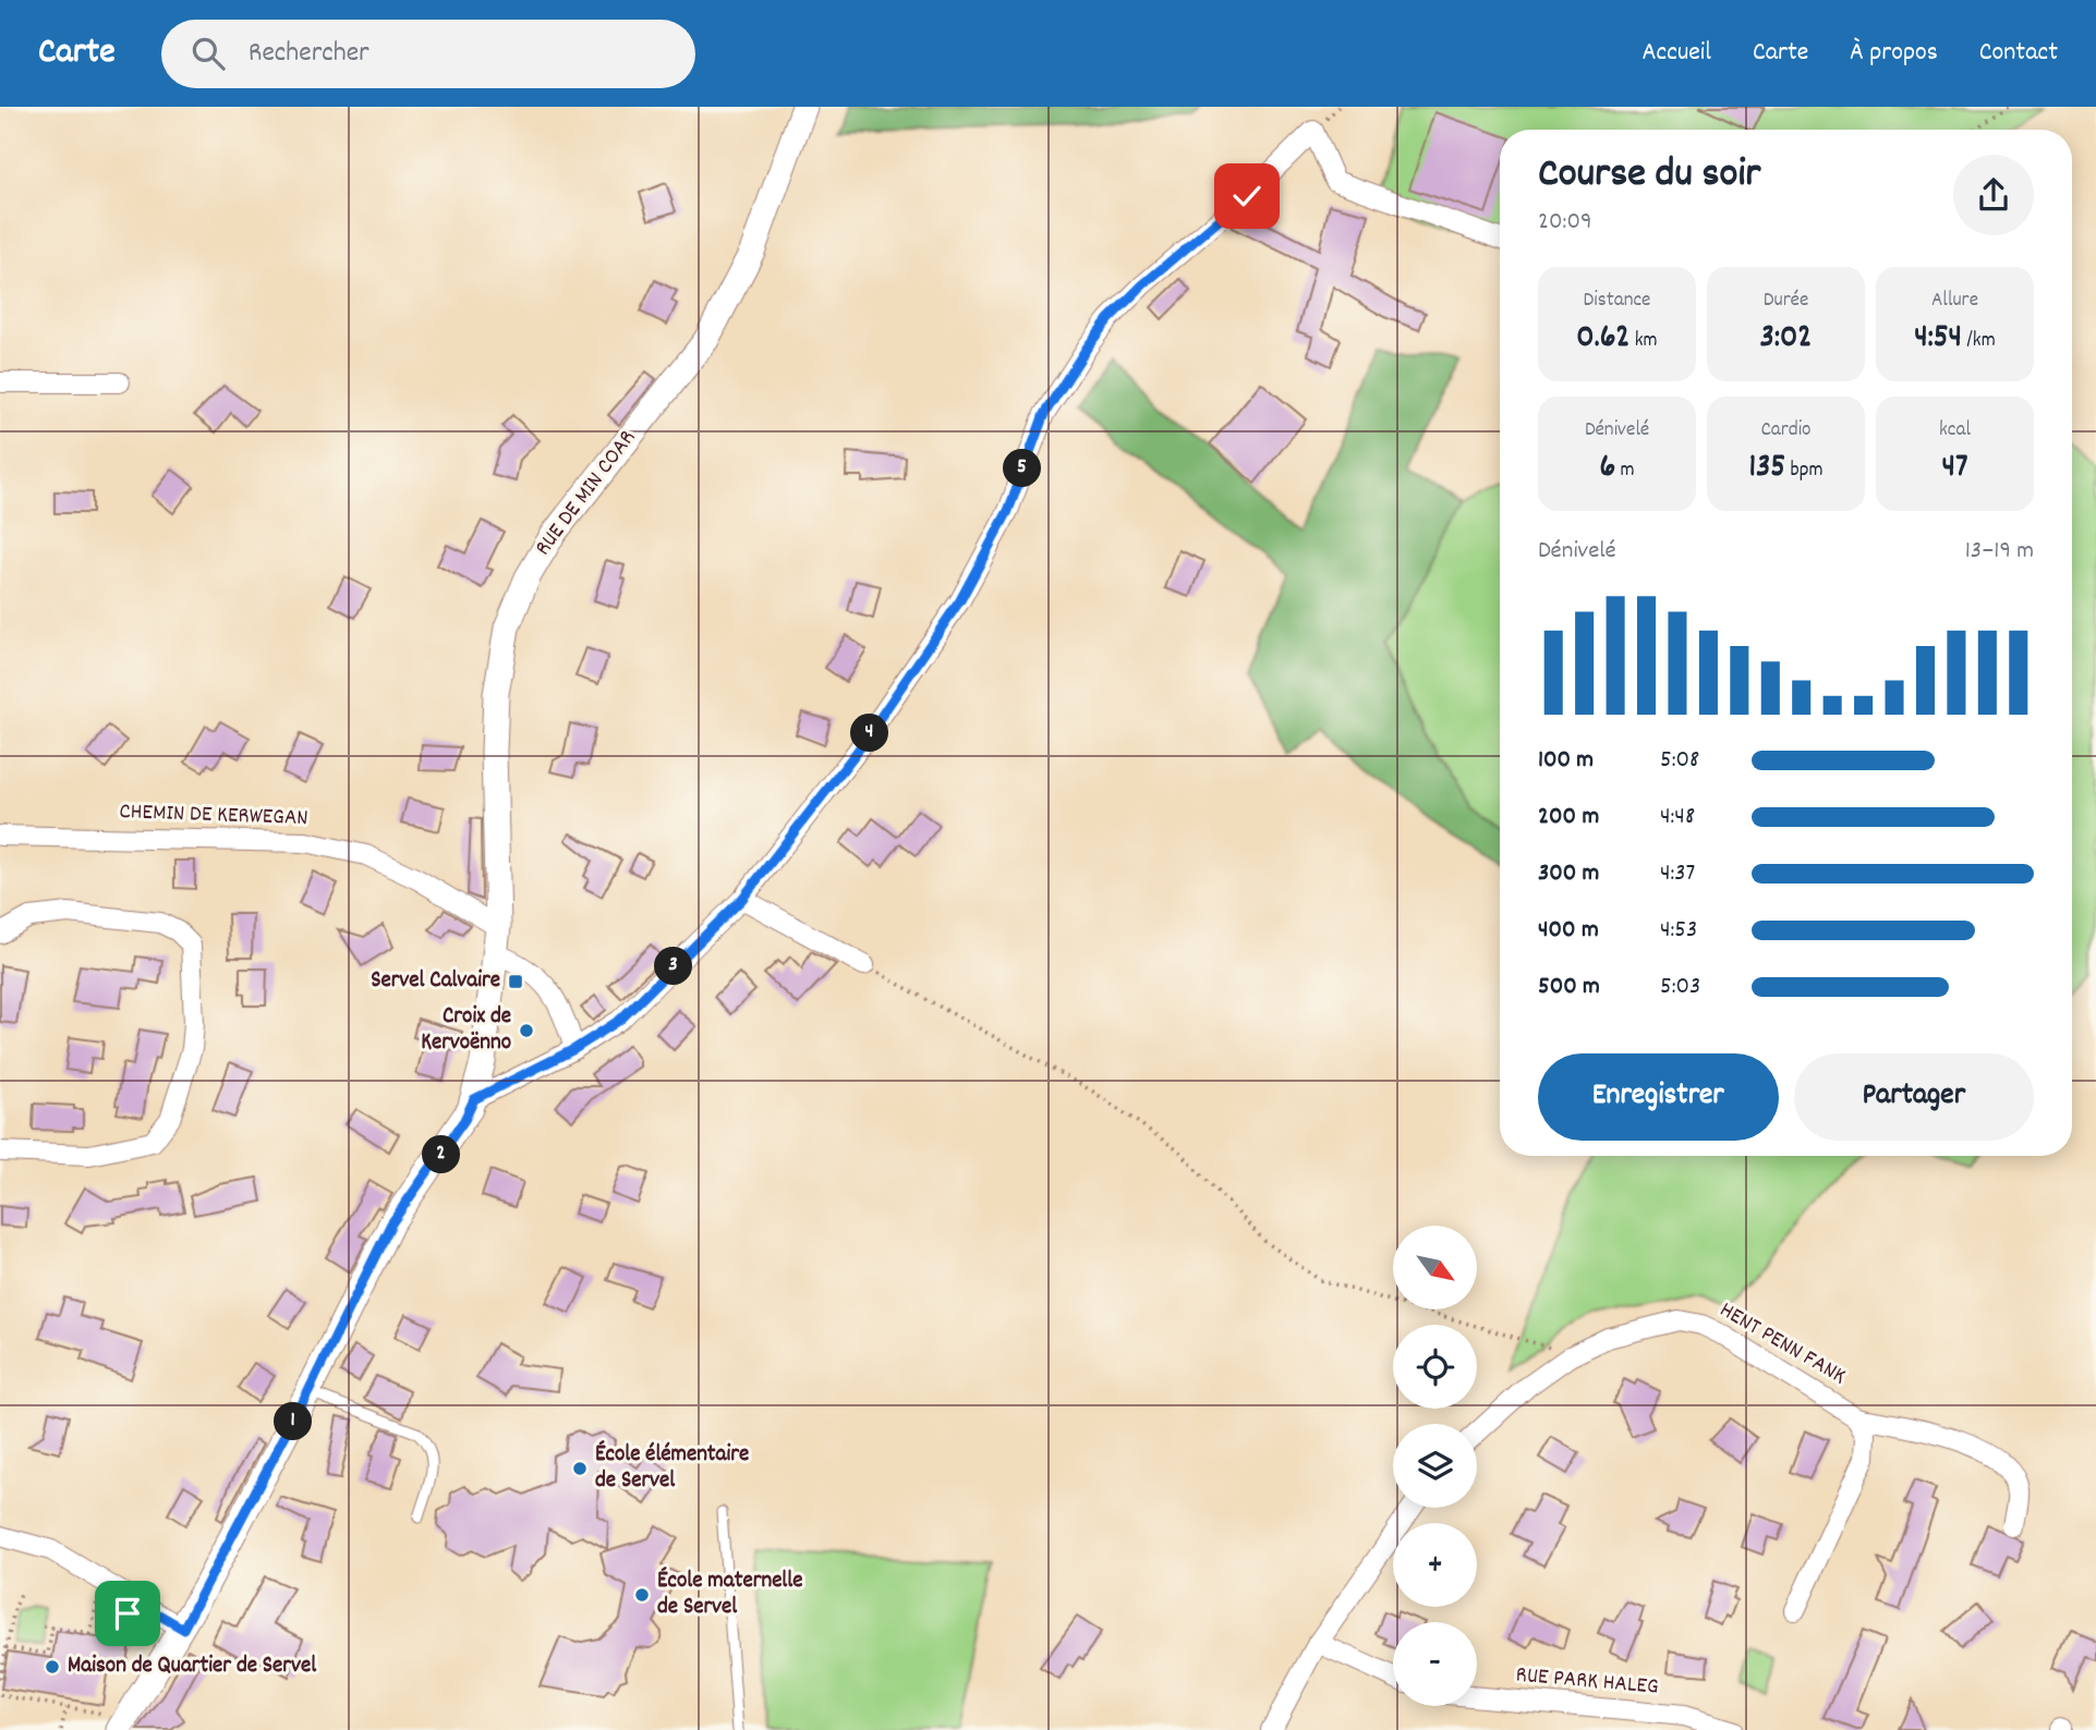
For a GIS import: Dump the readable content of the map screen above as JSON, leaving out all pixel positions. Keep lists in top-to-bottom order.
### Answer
{
  "streets": {
    "street": [
      "RUE DE MIN COAR",
      "CHEMIN DE KERWEGAN",
      "HENT PENN FANK",
      "RUE PARK HALEG"
    ]
  },
  "crossings": [
    ["RUE DE MIN COAR", "CHEMIN DE KERWEGAN"]
  ],
  "places": {
    "transit": ["Servel Calvaire"],
    "other": [
      "Croix de Kervoënno",
      "École élémentaire de Servel",
      "École maternelle de Servel",
      "Maison de Quartier de Servel"
    ]
  },
  "north": "bottom right",
  "page": {
    "header": "Carte",
    "search": "Rechercher",
    "nav": [
      "Accueil",
      "Carte",
      "À propos",
      "Contact"
    ],
    "heading": ["Course du soir", "20:09"],
    "stats": [
      ["Distance", "0.62 km"],
      ["Durée", "3:02"],
      ["Allure", "4:54 /km"],
      ["Dénivelé", "6 m"],
      ["Cardio", "135 bpm"],
      ["kcal", "47"]
    ],
    "pins": [
      "5",
      "4",
      "3",
      "2",
      "1"
    ],
    "chart": ["Dénivelé", "13–19 m"],
    "list": [
      {
        "name": "100 m",
        "note": "5:08"
      },
      {
        "name": "200 m",
        "note": "4:48"
      },
      {
        "name": "300 m",
        "note": "4:37"
      },
      {
        "name": "400 m",
        "note": "4:53"
      },
      {
        "name": "500 m",
        "note": "5:03"
      }
    ],
    "buttons": ["Enregistrer", "Partager"],
    "map_buttons": ["+", "−"]
  }
}
